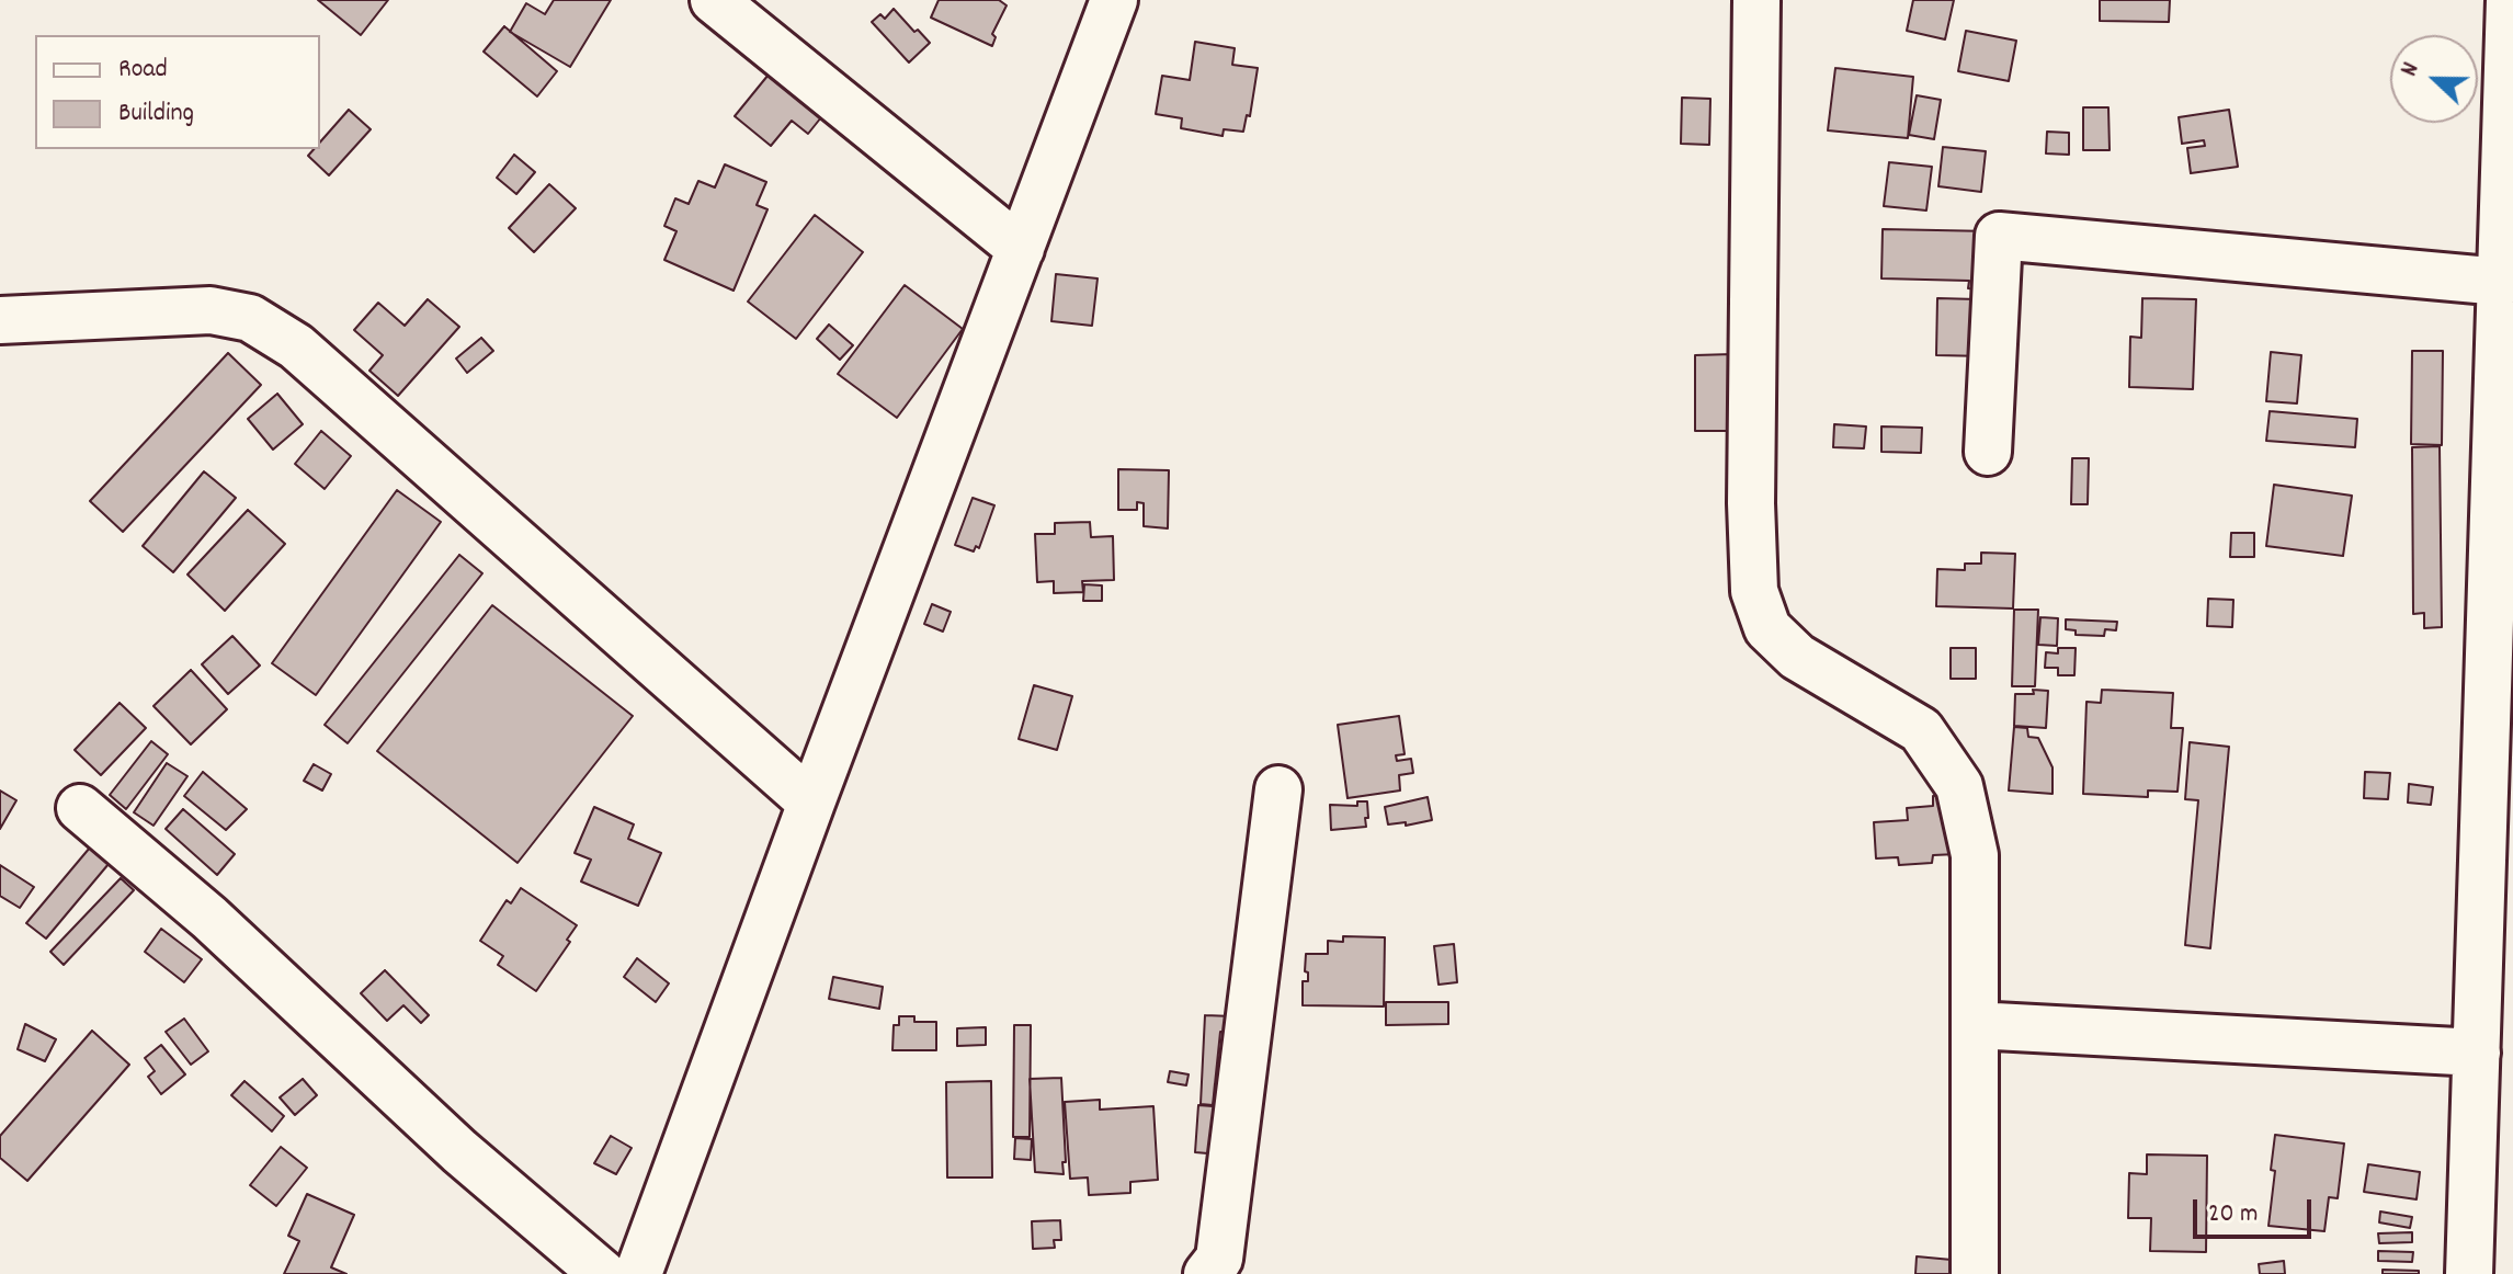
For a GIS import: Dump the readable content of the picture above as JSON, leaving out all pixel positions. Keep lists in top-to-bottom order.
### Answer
{
  "legend": ["Road", "Building"],
  "scale_bar": "20 m",
  "north": "left"
}
